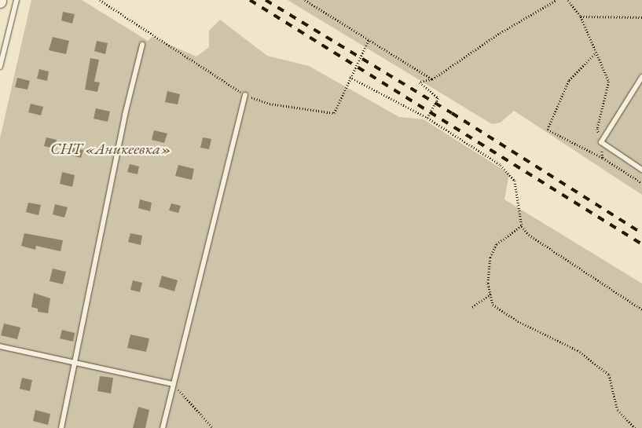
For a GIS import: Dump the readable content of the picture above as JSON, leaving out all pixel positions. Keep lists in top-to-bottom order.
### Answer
{
  "parks": ["СНТ «Аникеевка»"]
}
